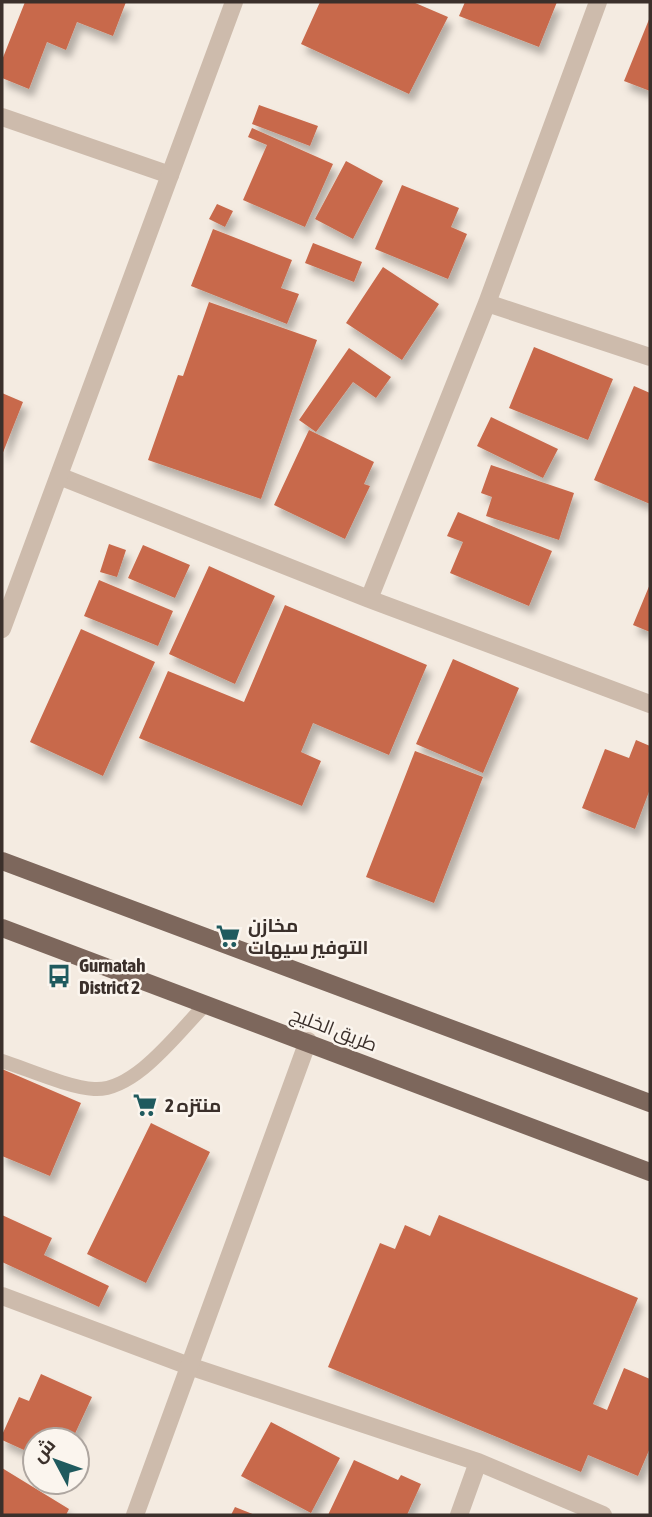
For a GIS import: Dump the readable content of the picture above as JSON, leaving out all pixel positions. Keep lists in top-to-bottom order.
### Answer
{
  "streets": {
    "main road": ["طريق الخليج"]
  },
  "places": {
    "supermarket": ["مخازن التوفير سيهات", "منتزه 2"],
    "bus stop": ["Gurnatah District 2"]
  },
  "north": "top left"
}
